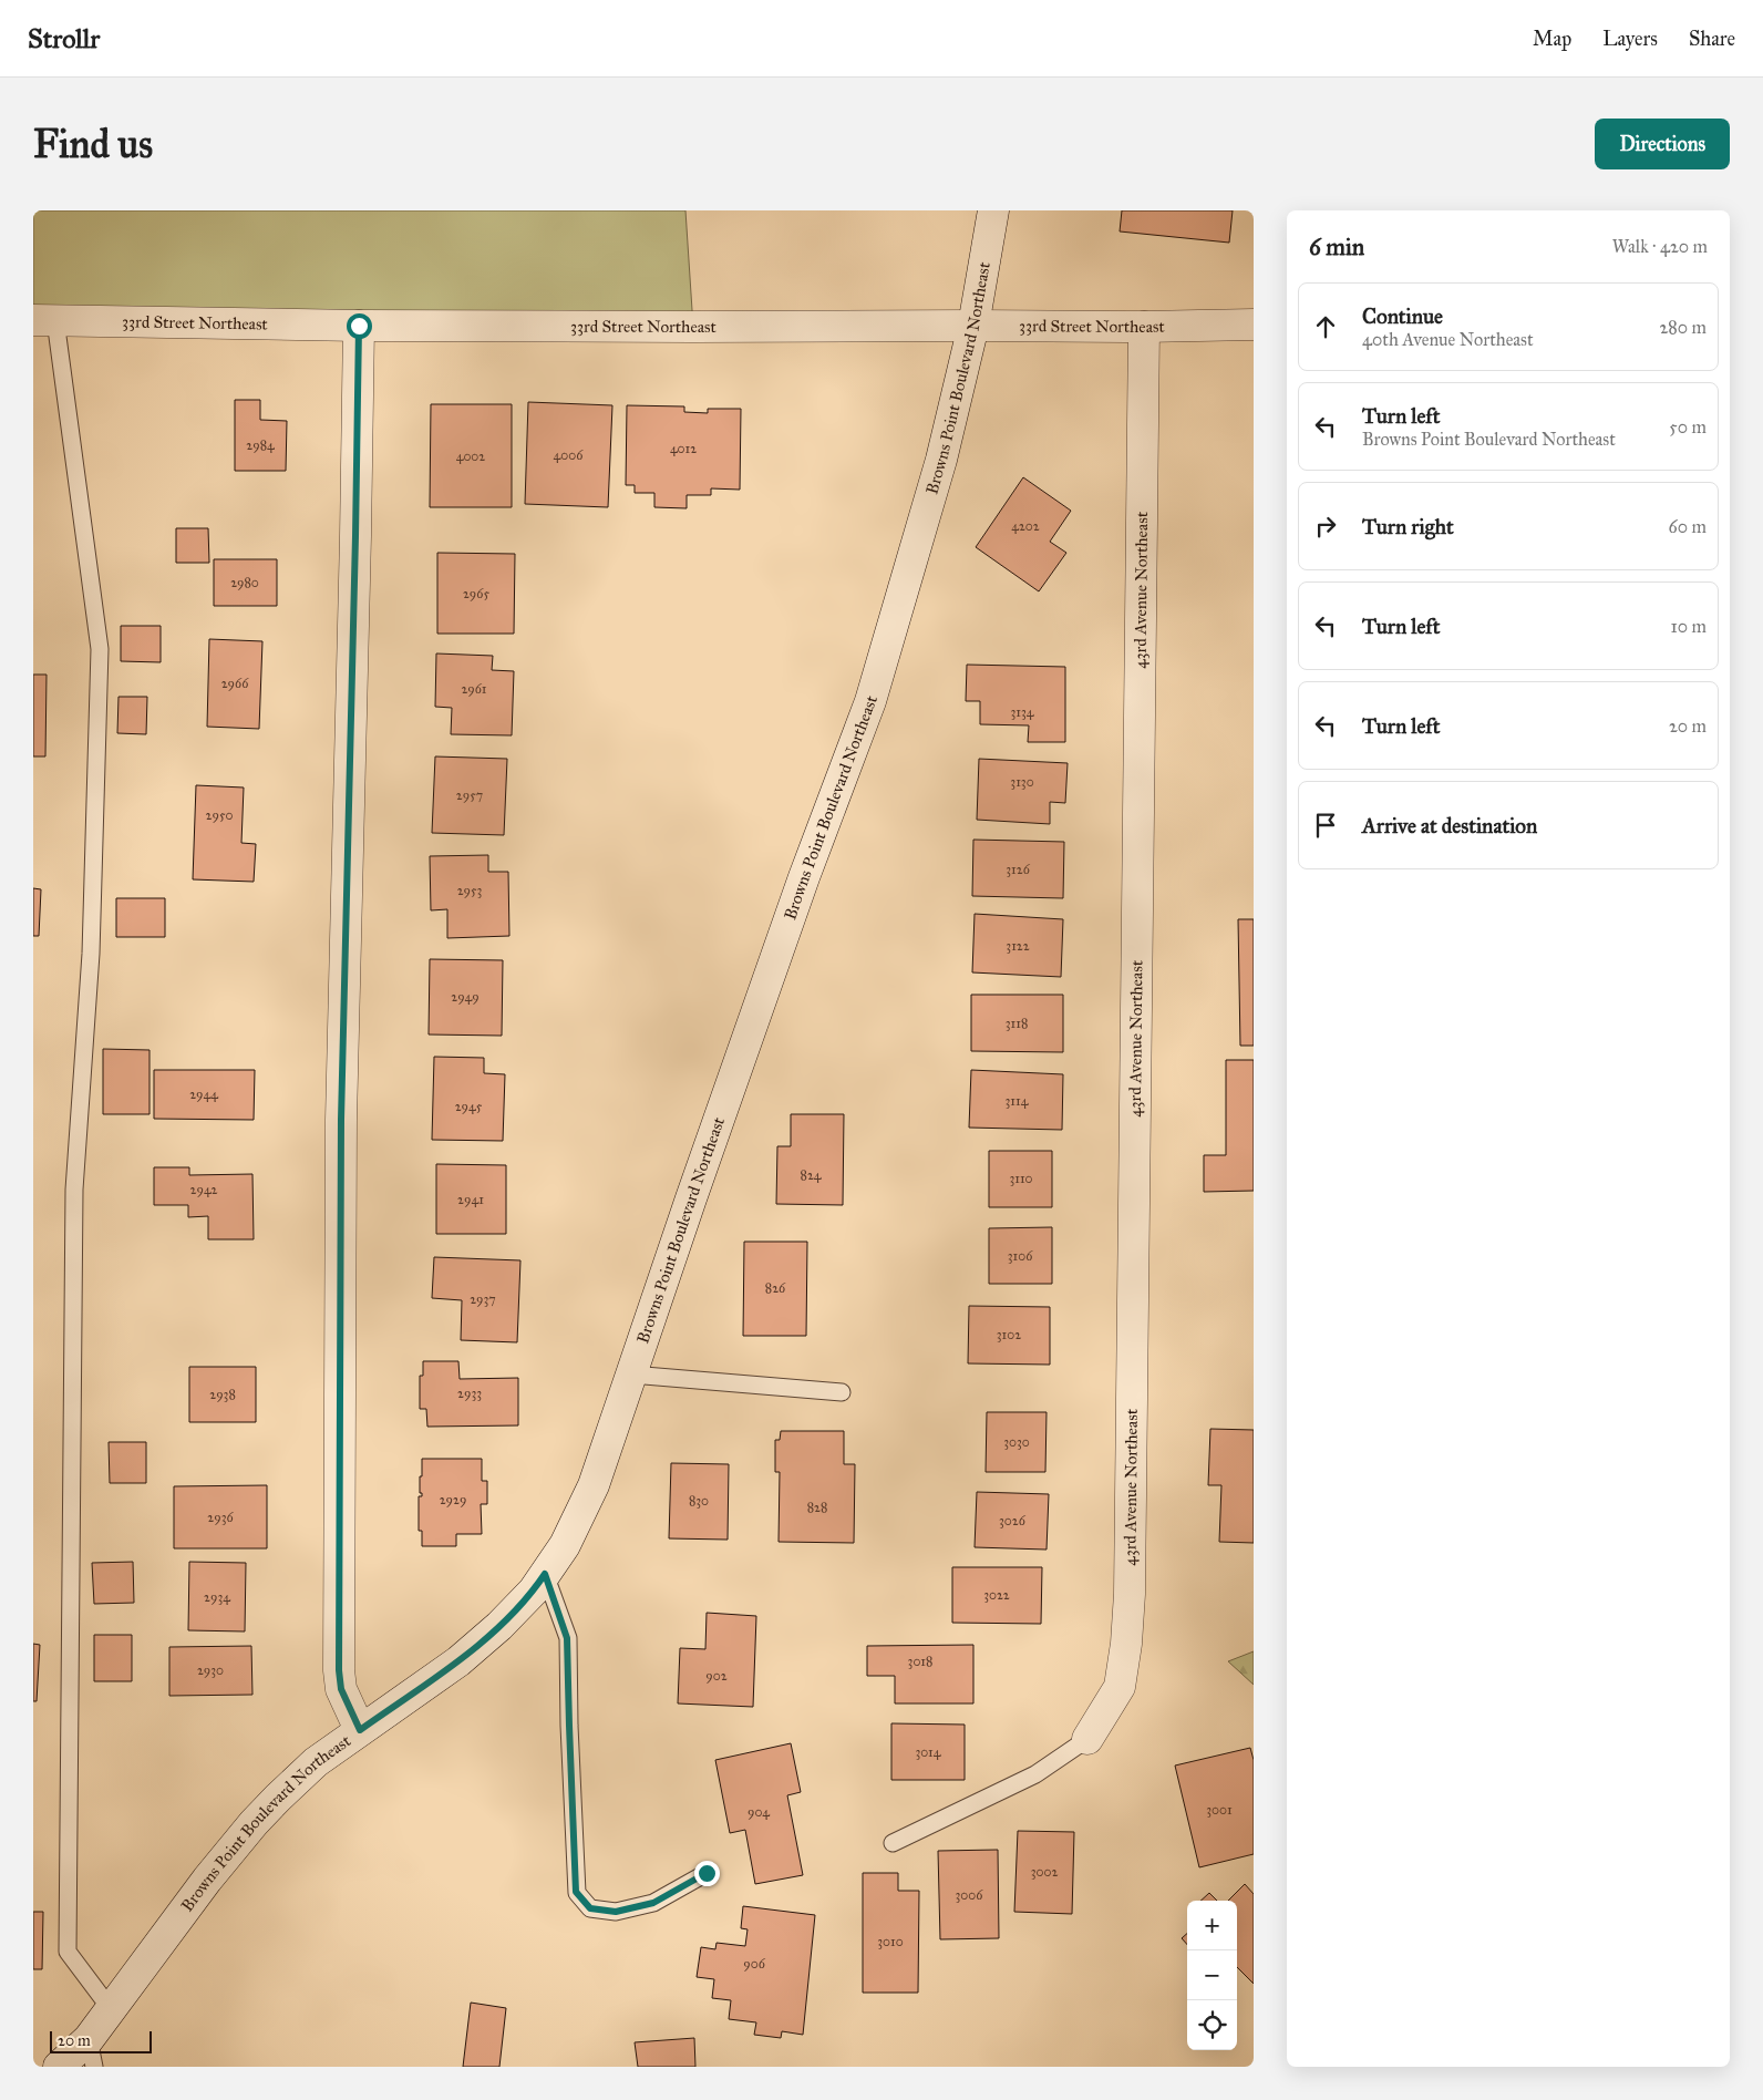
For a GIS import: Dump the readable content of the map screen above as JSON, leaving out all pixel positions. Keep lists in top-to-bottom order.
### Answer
{
  "streets": {
    "street": ["33rd Street Northeast", "Browns Point Boulevard Northeast", "43rd Avenue Northeast"]
  },
  "crossings": [
    ["33rd Street Northeast", "Browns Point Boulevard Northeast"],
    ["33rd Street Northeast", "43rd Avenue Northeast"]
  ],
  "house_numbers": [
    "2984",
    "4012",
    "4006",
    "4002",
    "4202",
    "2980",
    "2965",
    "2966",
    "2961",
    "3134",
    "3130",
    "2957",
    "2950",
    "3126",
    "2953",
    "3122",
    "2949",
    "3118",
    "2944",
    "3114",
    "2945",
    "824",
    "3110",
    "2942",
    "2941",
    "3106",
    "826",
    "2937",
    "3102",
    "2933",
    "2938",
    "3030",
    "2929",
    "830",
    "828",
    "2936",
    "3026",
    "3022",
    "2934",
    "3018",
    "2930",
    "902",
    "3014",
    "3001",
    "904",
    "3002",
    "3006",
    "3010",
    "906"
  ],
  "scale_bar": "20 m",
  "page": {
    "header": "Strollr",
    "nav": ["Map", "Layers", "Share"],
    "buttons": "Directions",
    "title": "Find us",
    "heading": ["6 min", "Walk · 420 m"],
    "list": [
      ["Continue", "40th Avenue Northeast", "280 m"],
      ["Turn left", "Browns Point Boulevard Northeast", "50 m"],
      ["Turn right", "60 m"],
      ["Turn left", "10 m"],
      ["Turn left", "20 m"],
      "Arrive at destination"
    ],
    "map_buttons": ["+", "−"],
    "scale": "20 m"
  }
}
